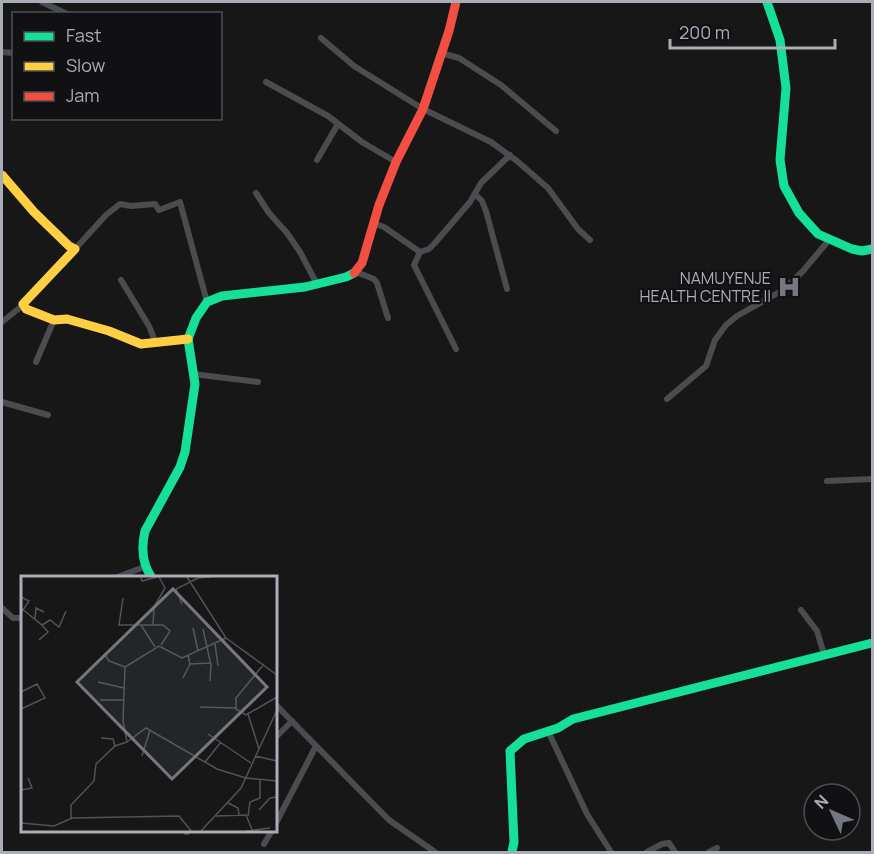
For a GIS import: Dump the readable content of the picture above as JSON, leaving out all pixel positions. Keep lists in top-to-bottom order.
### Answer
{
  "places": {
    "hospital": ["NAMUYENJE HEALTH CENTRE II"]
  },
  "legend": ["Fast", "Slow", "Jam"],
  "scale_bar": "200 m",
  "north": "top left"
}
